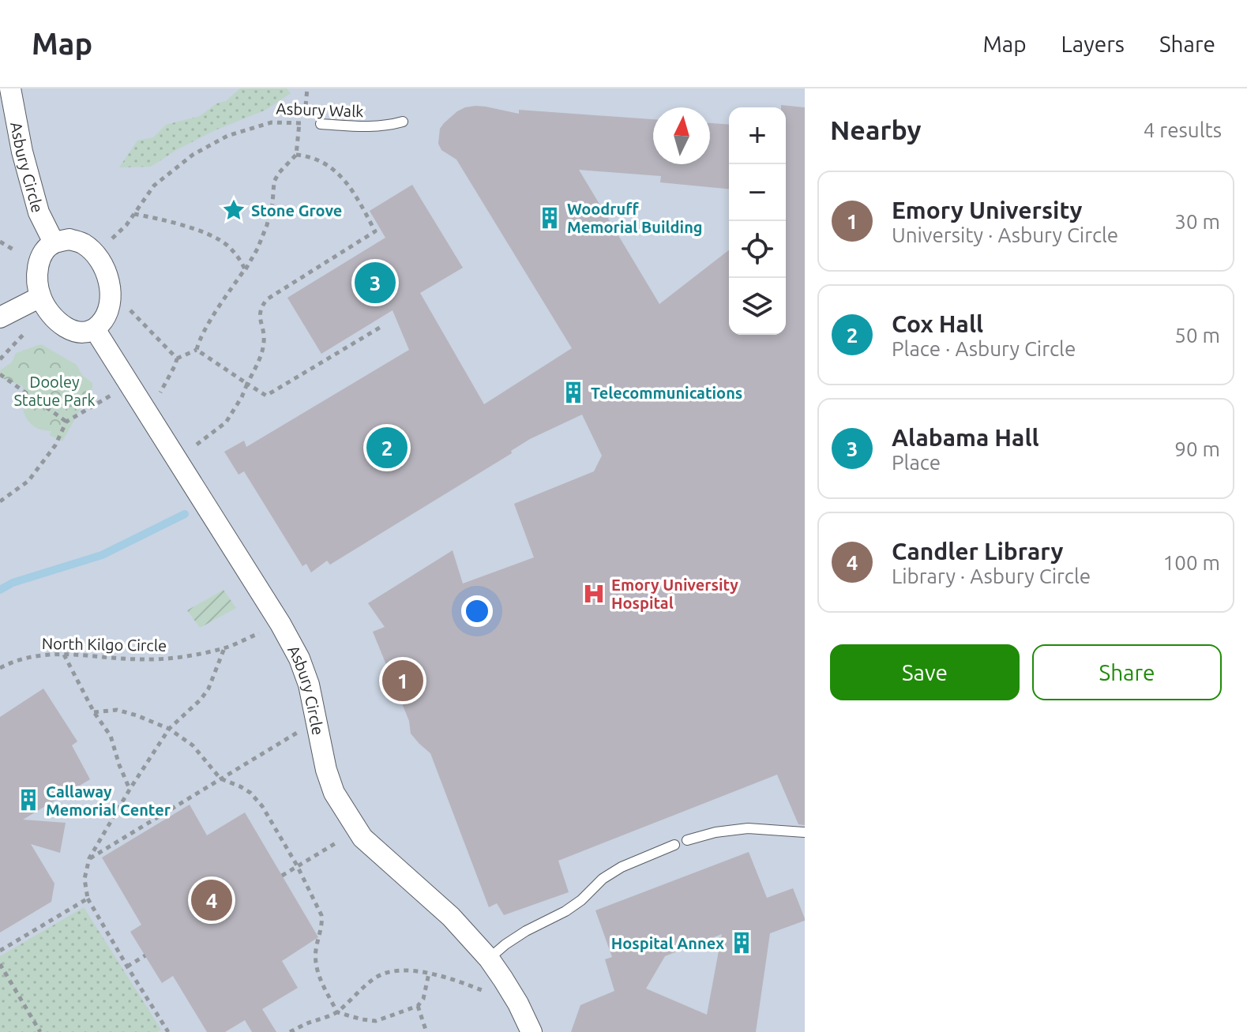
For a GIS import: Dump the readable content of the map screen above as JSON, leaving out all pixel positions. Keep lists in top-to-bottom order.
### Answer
{
  "streets": {
    "street": ["Asbury Circle"],
    "lane": ["Asbury Walk"],
    "path": ["North Kilgo Circle"]
  },
  "crossings": [
    ["Asbury Walk", "Asbury Circle"],
    ["Asbury Circle", "North Kilgo Circle"]
  ],
  "parks": ["Dooley Statue Park"],
  "places": {
    "place": ["Stone Grove"],
    "building": [
      "Woodruff Memorial Building",
      "Telecommunications",
      "Callaway Memorial Center",
      "Hospital Annex"
    ],
    "hospital": ["Emory University Hospital"]
  },
  "north": "top",
  "page": {
    "header": "Map",
    "nav": ["Map", "Layers", "Share"],
    "heading": ["Nearby", "4 results"],
    "map_buttons": ["+", "−"],
    "list": [
      {
        "mark": "1",
        "name": "Emory University",
        "note": "University · Asbury Circle",
        "value": "30 m"
      },
      {
        "mark": "2",
        "name": "Cox Hall",
        "note": "Place · Asbury Circle",
        "value": "50 m"
      },
      {
        "mark": "3",
        "name": "Alabama Hall",
        "note": "Place",
        "value": "90 m"
      },
      {
        "mark": "4",
        "name": "Candler Library",
        "note": "Library · Asbury Circle",
        "value": "100 m"
      }
    ],
    "pins": [
      "3",
      "2",
      "1",
      "4"
    ],
    "buttons": ["Save", "Share"]
  }
}
